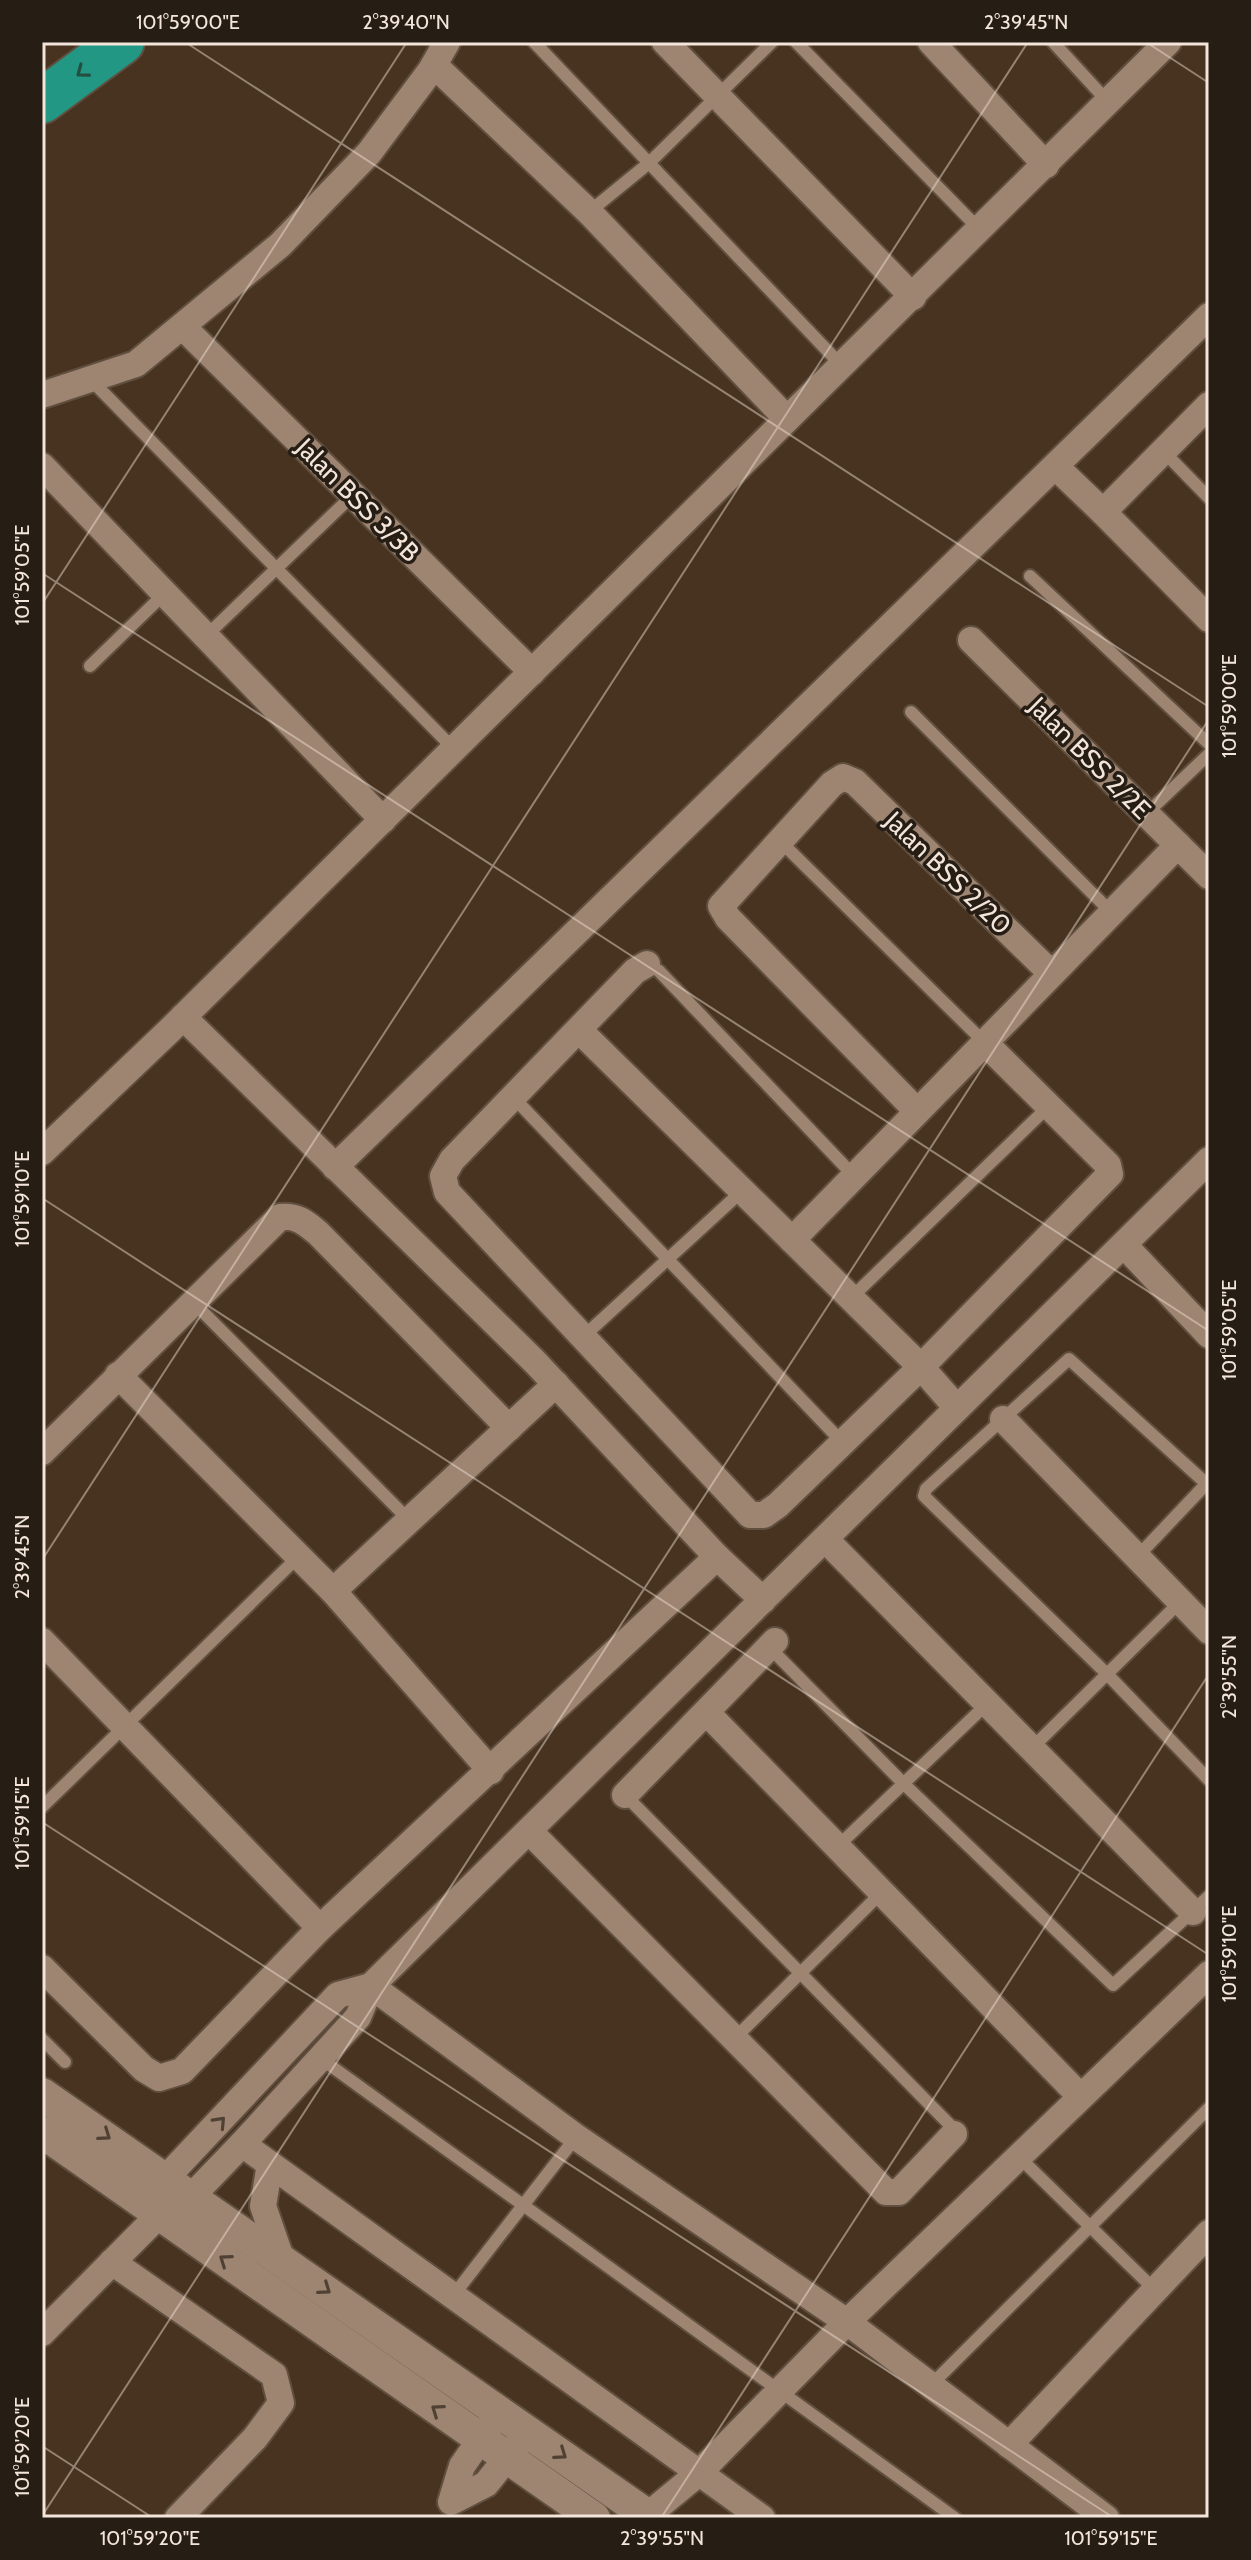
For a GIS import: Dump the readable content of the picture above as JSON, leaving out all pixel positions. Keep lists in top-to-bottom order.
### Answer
{
  "streets": {
    "street": ["Jalan BSS 3/3B", "Jalan BSS 2/2E", "Jalan BSS 2/20"]
  },
  "coordinates": [
    "101°59'00\"E",
    "2°39'40\"N",
    "2°39'45\"N",
    "101°59'05\"E",
    "101°59'10\"E",
    "2°39'55\"N",
    "101°59'15\"E",
    "101°59'20\"E"
  ]
}
